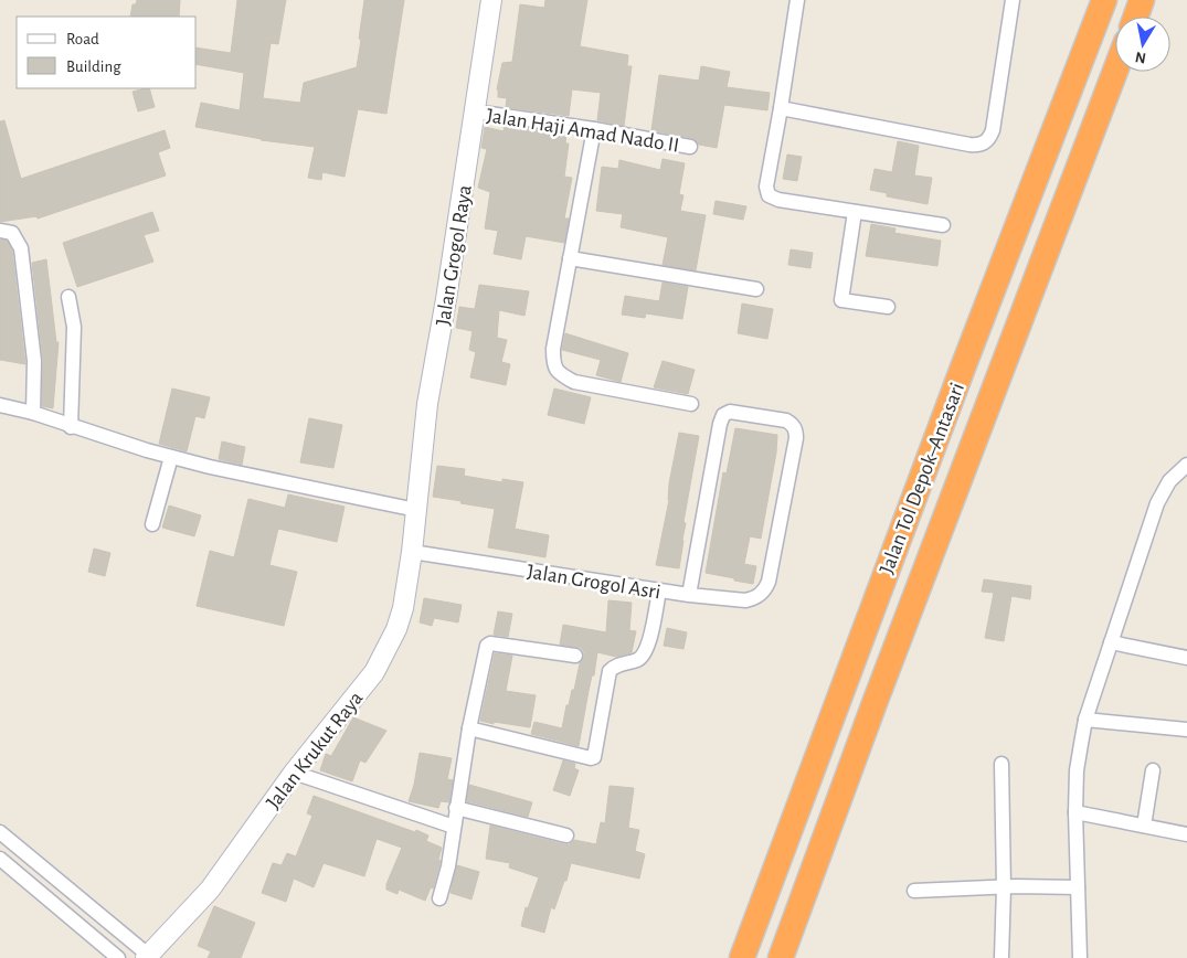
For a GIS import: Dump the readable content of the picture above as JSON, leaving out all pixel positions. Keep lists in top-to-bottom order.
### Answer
{
  "streets": {
    "highway": ["Jalan Tol Depok–Antasari"],
    "street": [
      "Jalan Haji Amad Nado II",
      "Jalan Grogol Raya",
      "Jalan Grogol Asri",
      "Jalan Krukut Raya"
    ]
  },
  "crossings": [
    ["Jalan Haji Amad Nado II", "Jalan Grogol Raya"],
    ["Jalan Grogol Raya", "Jalan Krukut Raya"],
    ["Jalan Grogol Asri", "Jalan Krukut Raya"]
  ],
  "legend": ["Road", "Building"],
  "north": "bottom"
}
